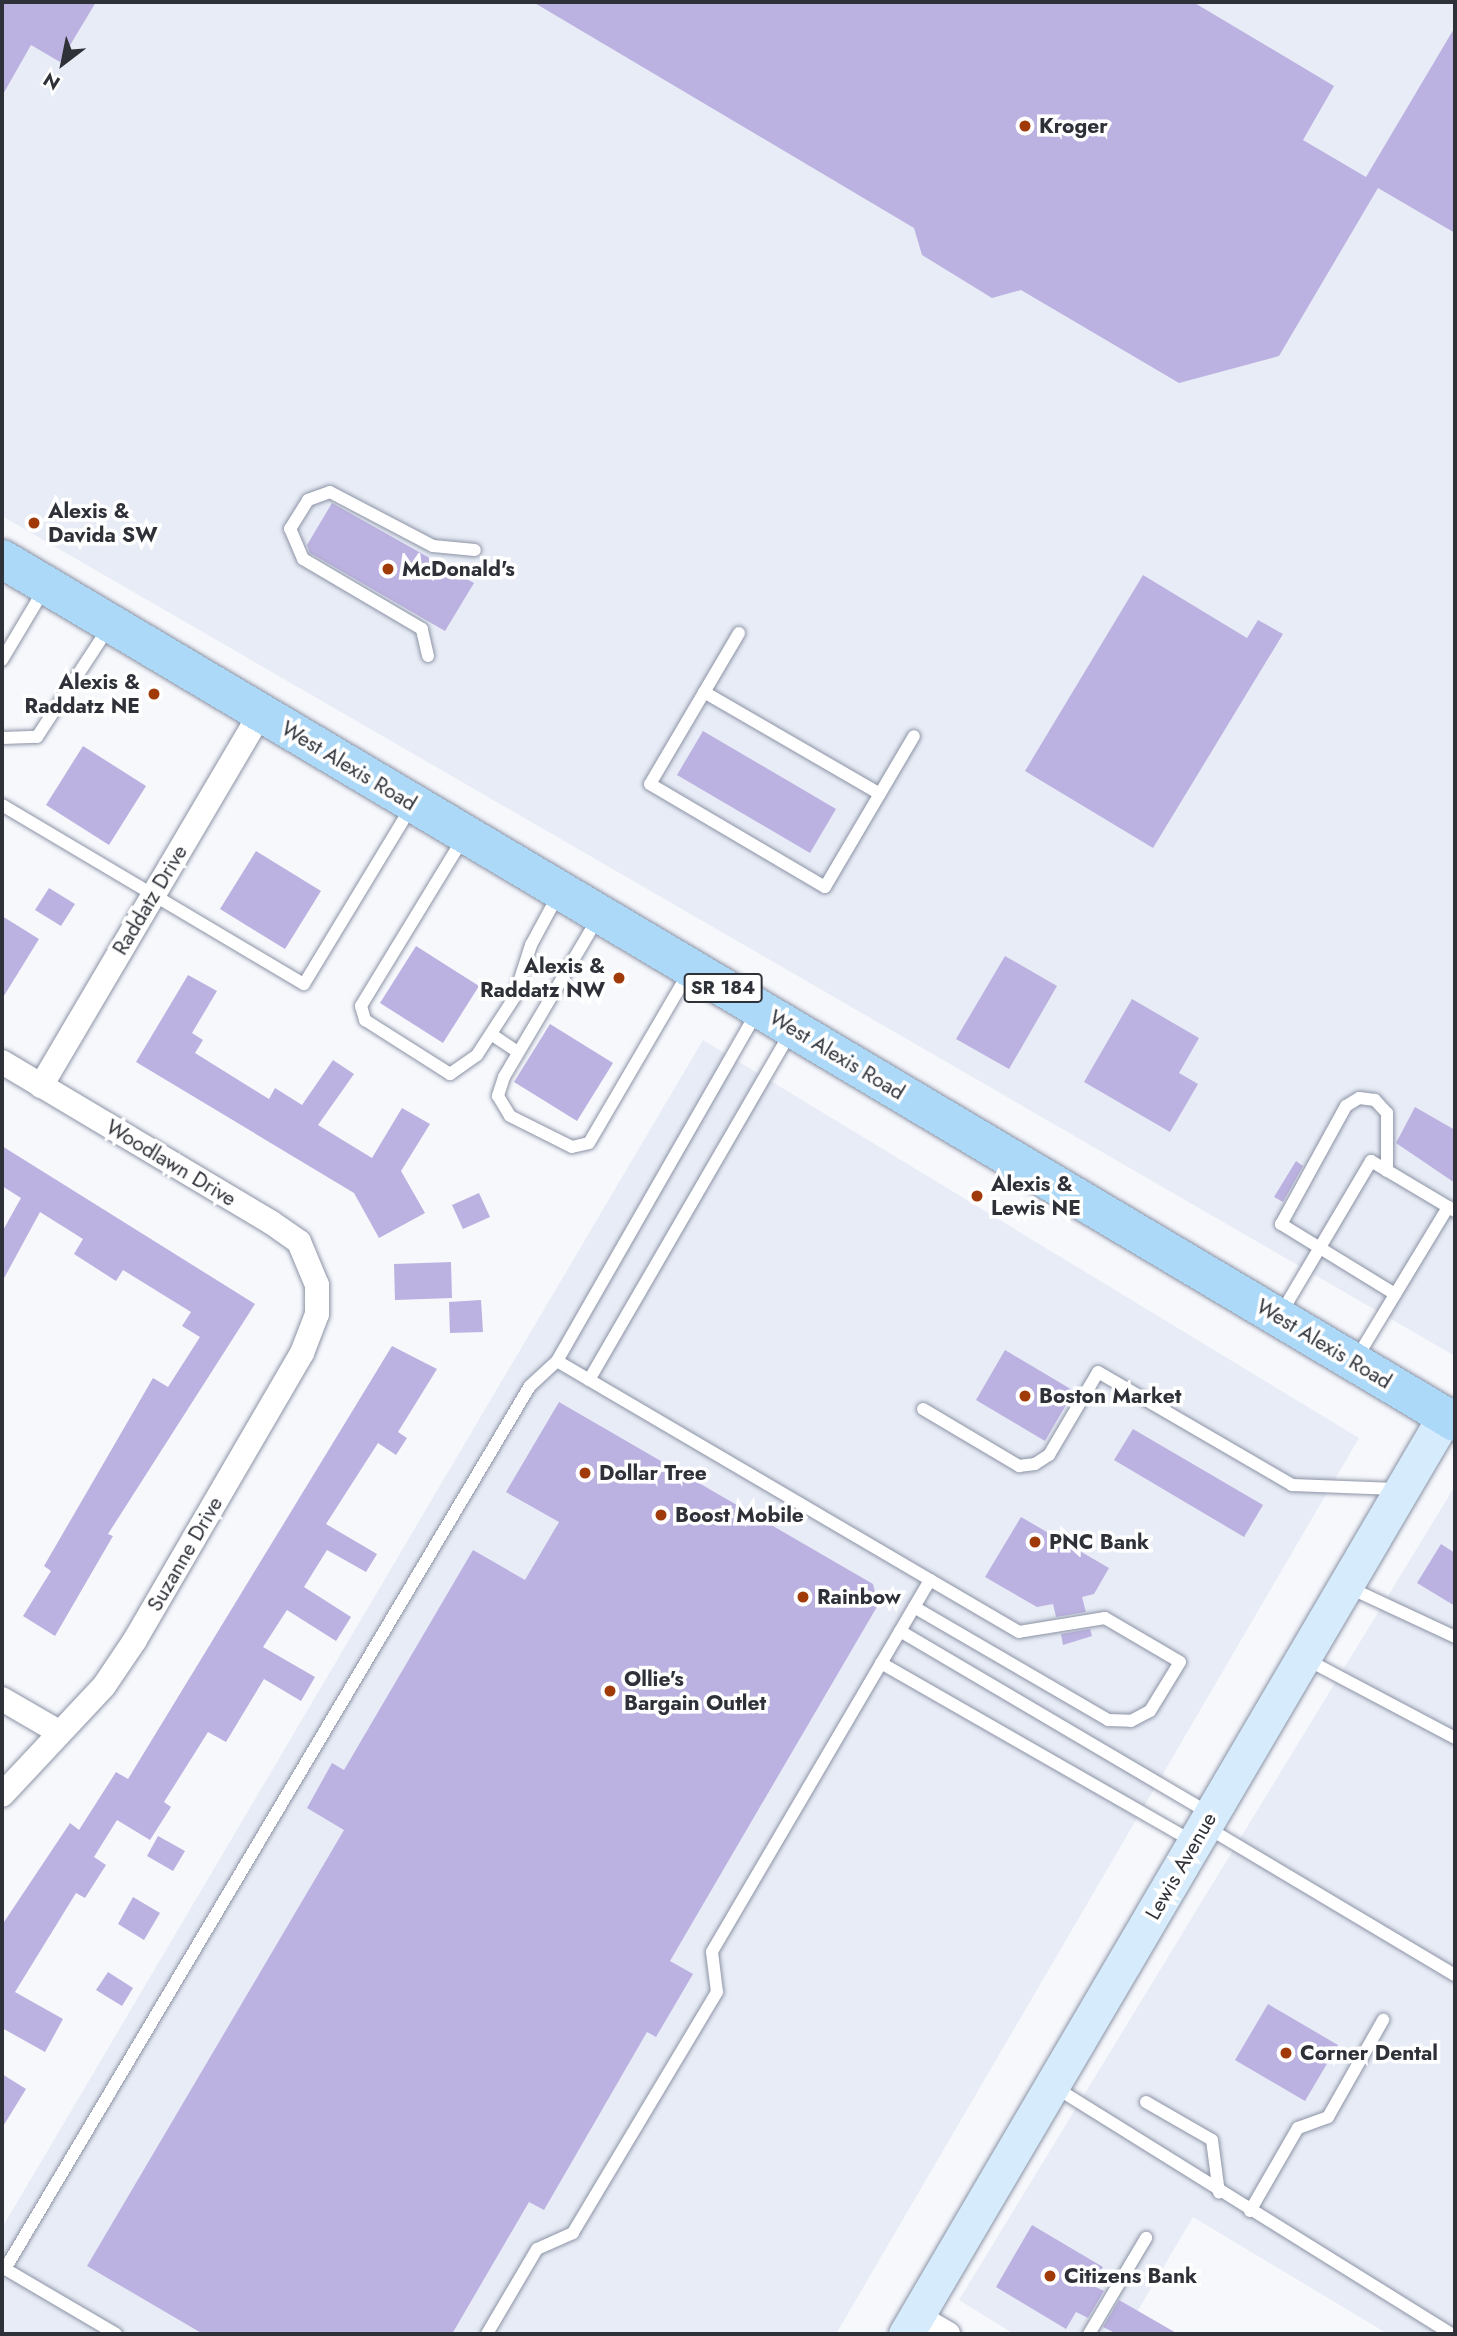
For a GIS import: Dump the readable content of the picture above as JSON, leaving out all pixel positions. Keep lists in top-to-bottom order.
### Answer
{
  "streets": {
    "main road": ["West Alexis Road", "SR 184", "Lewis Avenue"],
    "street": ["Raddatz Drive", "Woodlawn Drive", "Suzanne Drive"]
  },
  "crossings": [
    ["West Alexis Road", "Raddatz Drive"],
    ["West Alexis Road", "Lewis Avenue"],
    ["Raddatz Drive", "Woodlawn Drive"],
    ["Woodlawn Drive", "Suzanne Drive"]
  ],
  "places": [
    "Kroger",
    "Alexis & Davida SW",
    "McDonald's",
    "Alexis & Raddatz NE",
    "Alexis & Raddatz NW",
    "Alexis & Lewis NE",
    "Boston Market",
    "Dollar Tree",
    "Boost Mobile",
    "PNC Bank",
    "Rainbow",
    "Ollie's Bargain Outlet",
    "Corner Dental",
    "Citizens Bank"
  ],
  "north": "bottom left"
}
